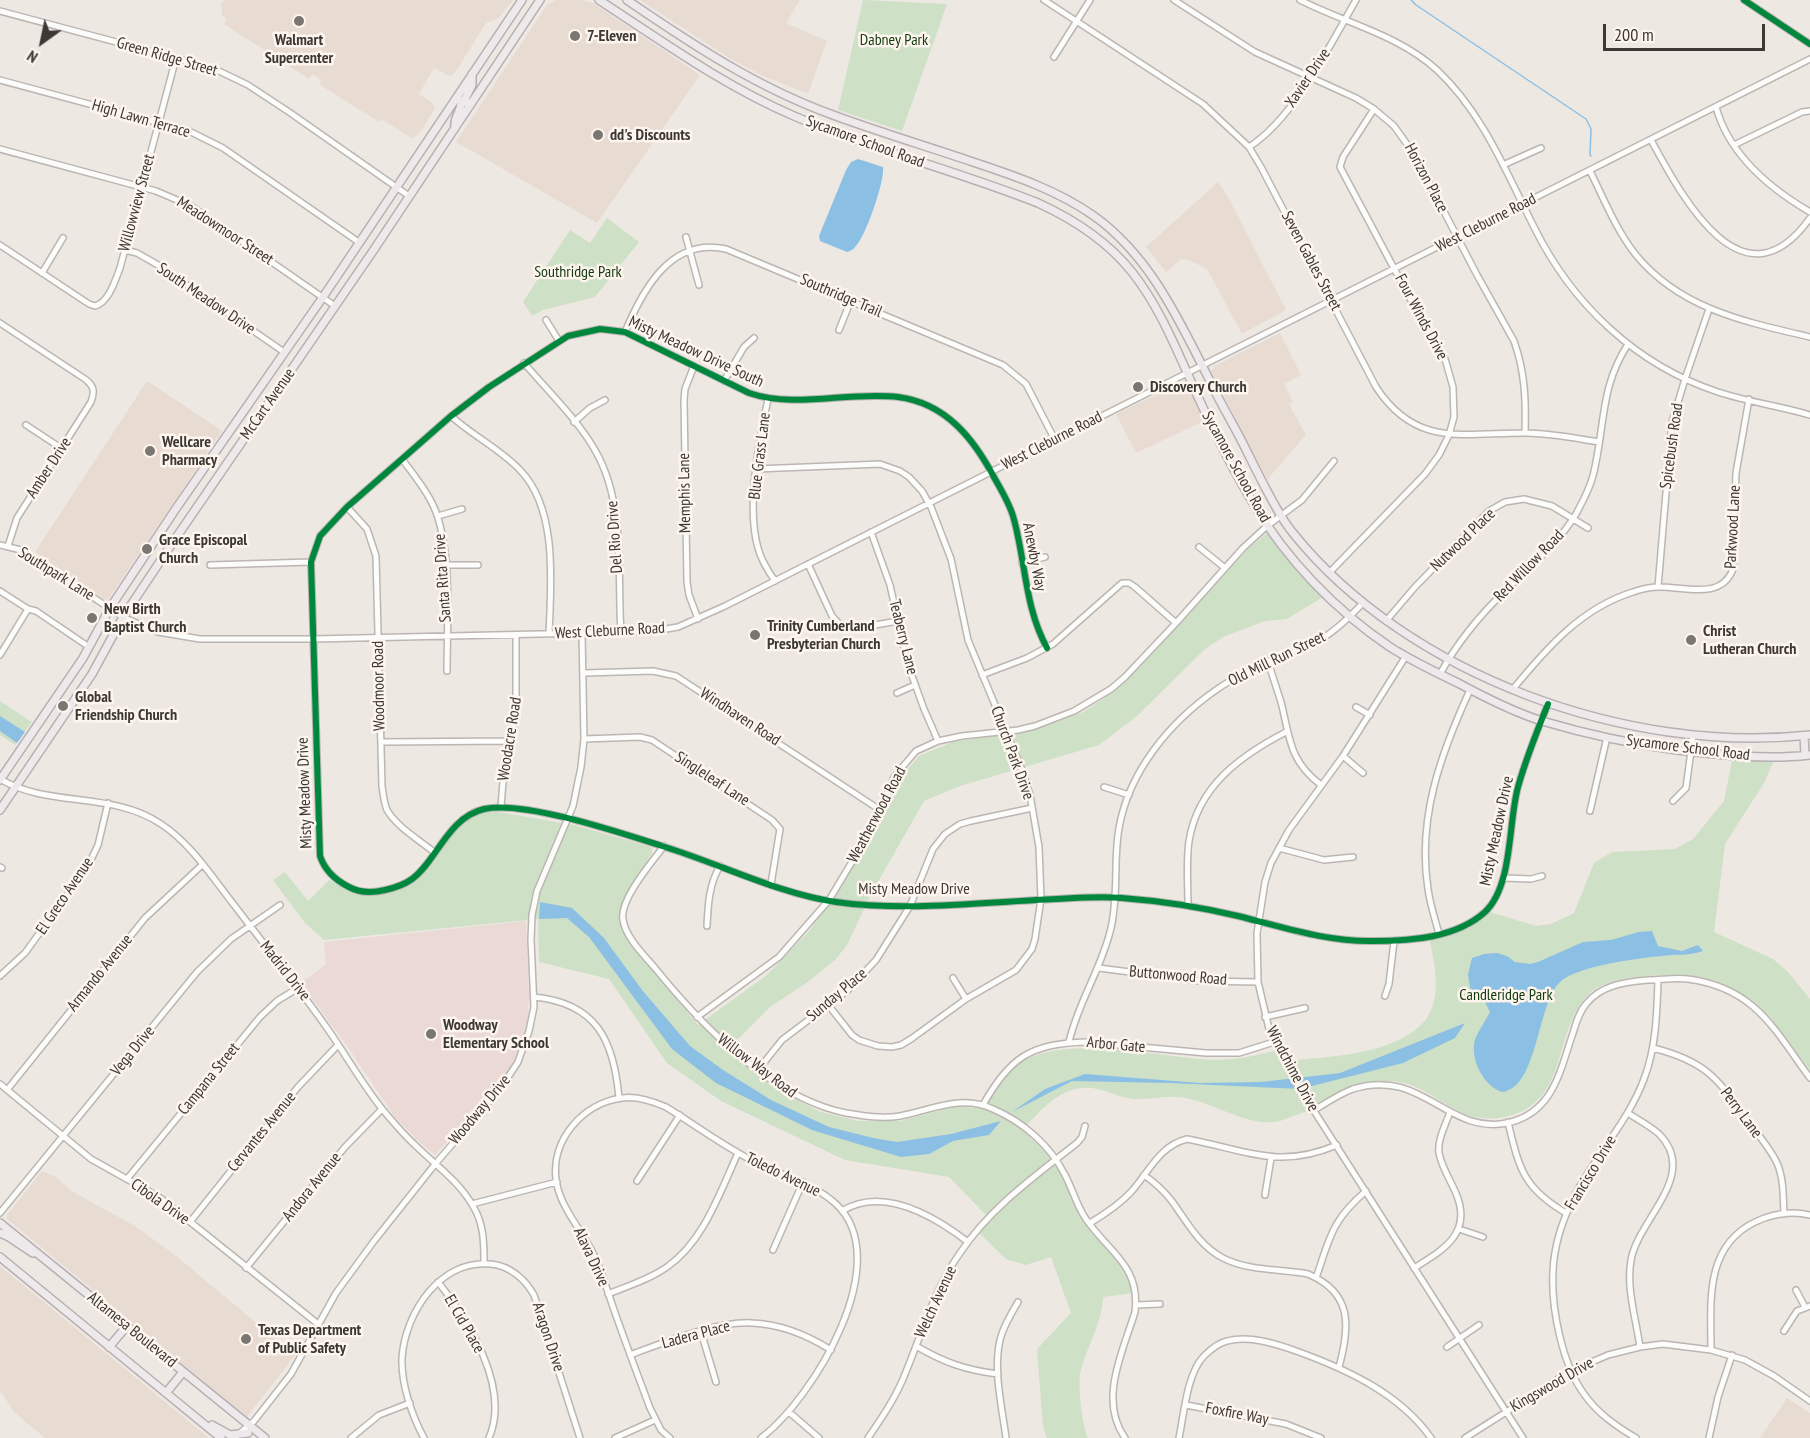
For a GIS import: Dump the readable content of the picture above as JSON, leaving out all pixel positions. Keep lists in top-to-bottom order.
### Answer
{
  "streets": {
    "main road": ["Sycamore School Road", "McCart Avenue", "Altamesa Boulevard"],
    "street": [
      "Green Ridge Street",
      "Xavier Drive",
      "High Lawn Terrace",
      "Horizon Place",
      "Willowview Street",
      "West Cleburne Road",
      "Meadowmoor Street",
      "Seven Gables Street",
      "Southridge Trail",
      "South Meadow Drive",
      "Four Winds Drive",
      "Misty Meadow Drive South",
      "Spicebush Road",
      "Blue Grass Lane",
      "Amber Drive",
      "Memphis Lane",
      "Parkwood Lane",
      "Del Rio Drive",
      "Nutwood Place",
      "Anewby Way",
      "Red Willow Road",
      "Southpark Lane",
      "Santa Rita Drive",
      "Teaberry Lane",
      "Old Mill Run Street",
      "Woodmoor Road",
      "Windhaven Road",
      "Woodacre Road",
      "Church Park Drive",
      "Singleleaf Lane",
      "Misty Meadow Drive",
      "Weatherwood Road",
      "El Greco Avenue",
      "Madrid Drive",
      "Armando Avenue",
      "Buttonwood Road",
      "Sunday Place",
      "Arbor Gate",
      "Vega Drive",
      "Willow Way Road",
      "Windchime Drive",
      "Campana Street",
      "Woodway Drive",
      "Perry Lane",
      "Cervantes Avenue",
      "Francisco Drive",
      "Toledo Avenue",
      "Andora Avenue",
      "Cibola Drive",
      "Alava Drive",
      "Welch Avenue",
      "El Cid Place",
      "Ladera Place",
      "Aragon Drive",
      "Kingswood Drive",
      "Foxfire Way"
    ]
  },
  "crossings": [
    ["Green Ridge Street", "Willowview Street"],
    ["Green Ridge Street", "McCart Avenue"],
    ["Xavier Drive", "Horizon Place"],
    ["Xavier Drive", "Seven Gables Street"],
    ["High Lawn Terrace", "Willowview Street"],
    ["High Lawn Terrace", "McCart Avenue"],
    ["Sycamore School Road", "West Cleburne Road"],
    ["Sycamore School Road", "Four Winds Drive"],
    ["Sycamore School Road", "Parkwood Lane"],
    ["Sycamore School Road", "Nutwood Place"],
    ["Sycamore School Road", "Red Willow Road"],
    ["Sycamore School Road", "Old Mill Run Street"],
    ["Sycamore School Road", "Misty Meadow Drive"],
    ["Sycamore School Road", "Weatherwood Road"],
    ["Sycamore School Road", "Windchime Drive"],
    ["Horizon Place", "West Cleburne Road"],
    ["Horizon Place", "Seven Gables Street"],
    ["Horizon Place", "Four Winds Drive"],
    ["Willowview Street", "Meadowmoor Street"],
    ["Willowview Street", "South Meadow Drive"],
    ["West Cleburne Road", "Seven Gables Street"],
    ["West Cleburne Road", "Southridge Trail"],
    ["West Cleburne Road", "Four Winds Drive"],
    ["West Cleburne Road", "Misty Meadow Drive South"],
    ["West Cleburne Road", "McCart Avenue"],
    ["West Cleburne Road", "Blue Grass Lane"],
    ["West Cleburne Road", "Memphis Lane"],
    ["West Cleburne Road", "Del Rio Drive"],
    ["West Cleburne Road", "Anewby Way"],
    ["West Cleburne Road", "Southpark Lane"],
    ["West Cleburne Road", "Santa Rita Drive"],
    ["West Cleburne Road", "Teaberry Lane"],
    ["West Cleburne Road", "Woodmoor Road"],
    ["West Cleburne Road", "Woodacre Road"],
    ["West Cleburne Road", "Church Park Drive"],
    ["West Cleburne Road", "Misty Meadow Drive"],
    ["West Cleburne Road", "Woodway Drive"],
    ["Meadowmoor Street", "McCart Avenue"],
    ["Seven Gables Street", "Four Winds Drive"],
    ["Seven Gables Street", "Red Willow Road"],
    ["South Meadow Drive", "McCart Avenue"],
    ["Misty Meadow Drive South", "Blue Grass Lane"],
    ["Misty Meadow Drive South", "Memphis Lane"],
    ["Misty Meadow Drive South", "Del Rio Drive"],
    ["Misty Meadow Drive South", "Anewby Way"],
    ["Misty Meadow Drive South", "Santa Rita Drive"],
    ["Misty Meadow Drive South", "Woodmoor Road"],
    ["Misty Meadow Drive South", "Misty Meadow Drive"],
    ["McCart Avenue", "Southpark Lane"],
    ["McCart Avenue", "Madrid Drive"],
    ["Spicebush Road", "Parkwood Lane"],
    ["Blue Grass Lane", "Church Park Drive"],
    ["Amber Drive", "Southpark Lane"],
    ["Nutwood Place", "Red Willow Road"],
    ["Teaberry Lane", "Weatherwood Road"],
    ["Old Mill Run Street", "Misty Meadow Drive"],
    ["Old Mill Run Street", "Buttonwood Road"],
    ["Old Mill Run Street", "Arbor Gate"],
    ["Woodmoor Road", "Misty Meadow Drive"],
    ["Windhaven Road", "Weatherwood Road"],
    ["Windhaven Road", "Woodway Drive"],
    ["Woodacre Road", "Misty Meadow Drive"],
    ["Church Park Drive", "Misty Meadow Drive"],
    ["Church Park Drive", "Weatherwood Road"],
    ["Church Park Drive", "Sunday Place"],
    ["Singleleaf Lane", "Misty Meadow Drive"],
    ["Singleleaf Lane", "Woodway Drive"],
    ["Misty Meadow Drive", "Weatherwood Road"],
    ["Misty Meadow Drive", "Sunday Place"],
    ["Misty Meadow Drive", "Willow Way Road"],
    ["Misty Meadow Drive", "Windchime Drive"],
    ["Misty Meadow Drive", "Woodway Drive"],
    ["Weatherwood Road", "Willow Way Road"],
    ["El Greco Avenue", "Madrid Drive"],
    ["Madrid Drive", "Armando Avenue"],
    ["Madrid Drive", "Vega Drive"],
    ["Madrid Drive", "Campana Street"],
    ["Madrid Drive", "Woodway Drive"],
    ["Madrid Drive", "Cervantes Avenue"],
    ["Madrid Drive", "Andora Avenue"],
    ["Madrid Drive", "Aragon Drive"],
    ["Armando Avenue", "Cibola Drive"],
    ["Buttonwood Road", "Windchime Drive"],
    ["Sunday Place", "Willow Way Road"],
    ["Arbor Gate", "Willow Way Road"],
    ["Arbor Gate", "Windchime Drive"],
    ["Vega Drive", "Cibola Drive"],
    ["Willow Way Road", "Welch Avenue"],
    ["Windchime Drive", "Kingswood Drive"],
    ["Campana Street", "Cibola Drive"],
    ["Woodway Drive", "Cibola Drive"],
    ["Woodway Drive", "Altamesa Boulevard"],
    ["Perry Lane", "Francisco Drive"],
    ["Cervantes Avenue", "Cibola Drive"],
    ["Francisco Drive", "Kingswood Drive"],
    ["Toledo Avenue", "Alava Drive"],
    ["Toledo Avenue", "Ladera Place"],
    ["Andora Avenue", "Cibola Drive"],
    ["Alava Drive", "Ladera Place"]
  ],
  "parks": ["Dabney Park", "Southridge Park", "Candleridge Park"],
  "places": [
    "Walmart Supercenter",
    "7-Eleven",
    "dd's Discounts",
    "Discovery Church",
    "Wellcare Pharmacy",
    "Grace Episcopal Church",
    "New Birth Baptist Church",
    "Trinity Cumberland Presbyterian Church",
    "Christ Lutheran Church",
    "Global Friendship Church",
    "Woodway Elementary School",
    "Texas Department of Public Safety"
  ],
  "scale_bar": "200 m",
  "north": "bottom left"
}
